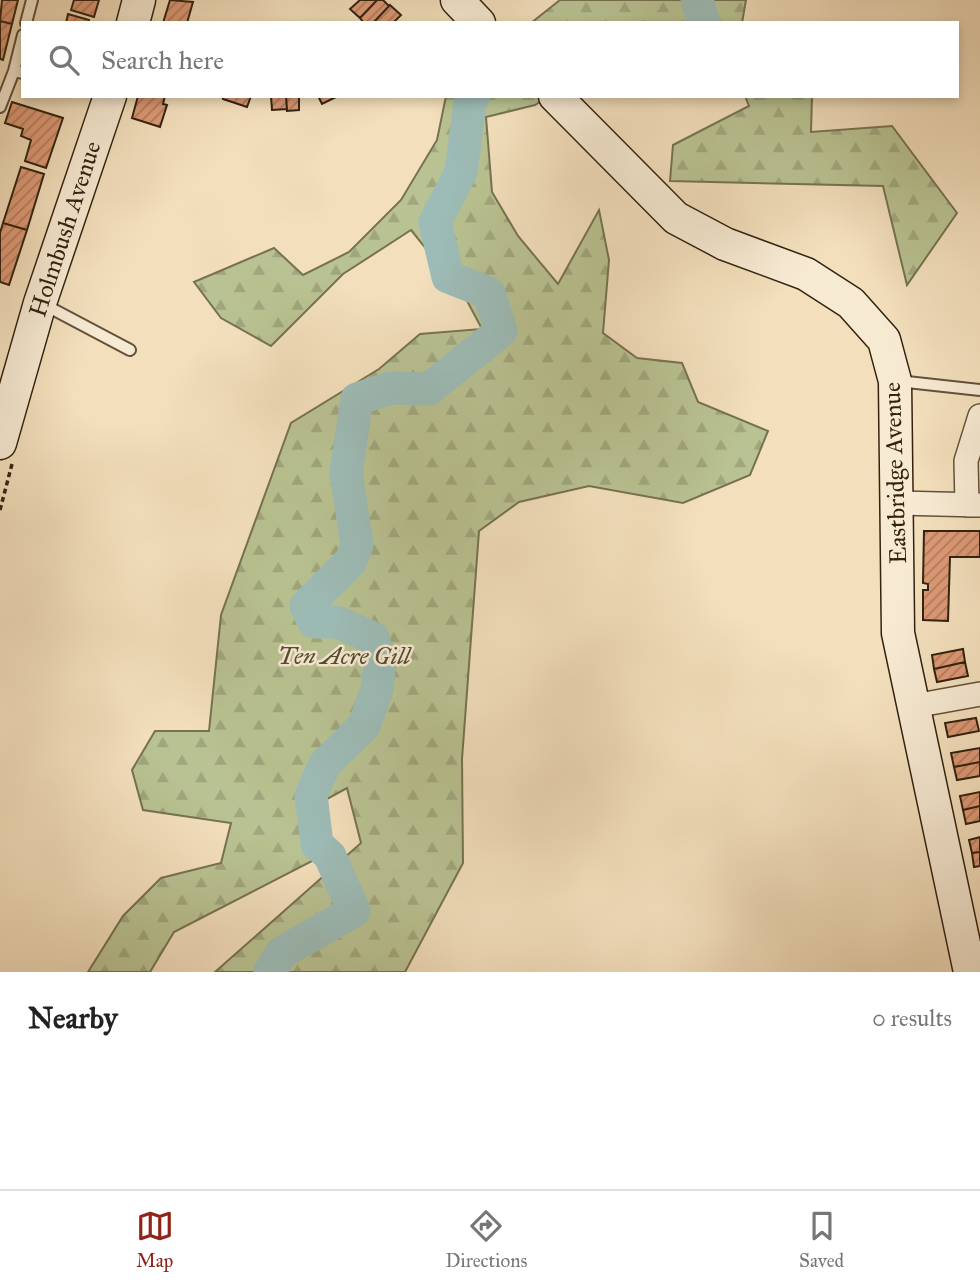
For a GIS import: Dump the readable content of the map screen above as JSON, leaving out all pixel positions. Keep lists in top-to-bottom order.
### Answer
{
  "streets": {
    "street": ["Holmbush Avenue", "Eastbridge Avenue"]
  },
  "parks": ["Ten Acre Gill"],
  "page": {
    "search": "Search here",
    "heading": ["Nearby", "0 results"],
    "nav": ["Map", "Directions", "Saved"]
  }
}
